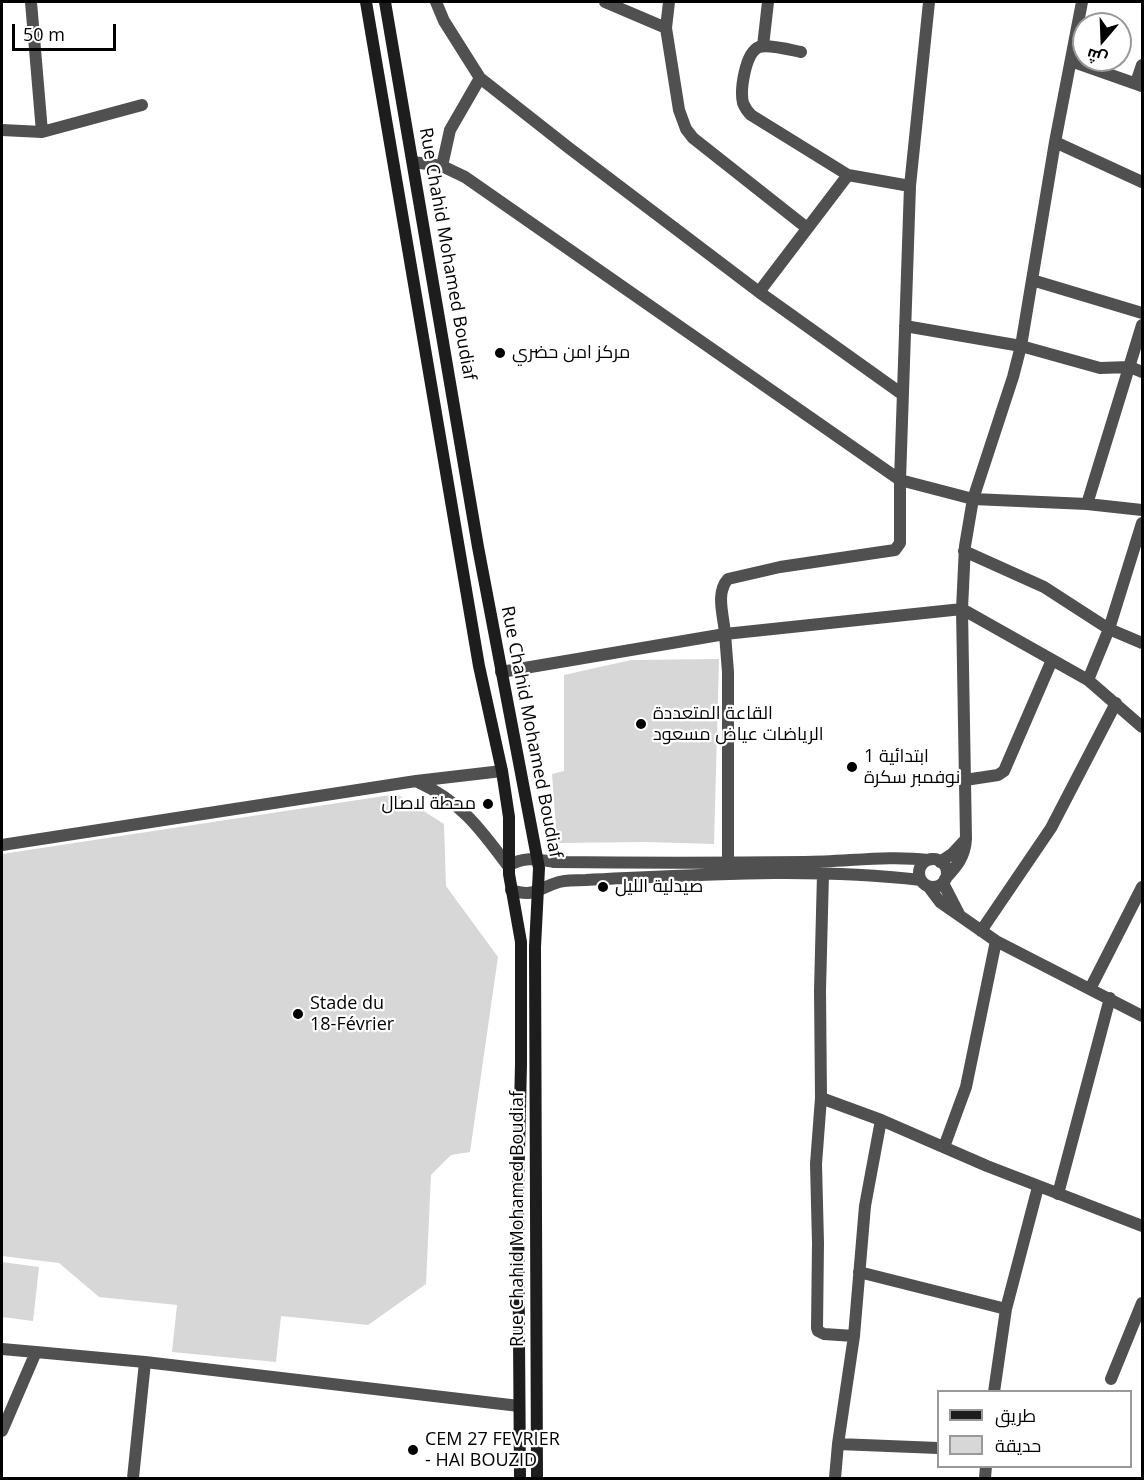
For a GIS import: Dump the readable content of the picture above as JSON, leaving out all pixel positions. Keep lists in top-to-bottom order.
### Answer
{
  "streets": {
    "main road": ["Rue Chahid Mohamed Boudiaf"]
  },
  "places": [
    "مركز امن حضري",
    "القاعة المتعددة الرياضات عياض مسعود",
    "ابتدائية 1 نوفمبر سكرة",
    "محطة لاصال",
    "صيدلية الليل",
    "Stade du 18-Février",
    "CEM 27 FEVRIER - HAI BOUZID"
  ],
  "legend": ["طريق", "حديقة"],
  "scale_bar": "50 m",
  "north": "bottom"
}
